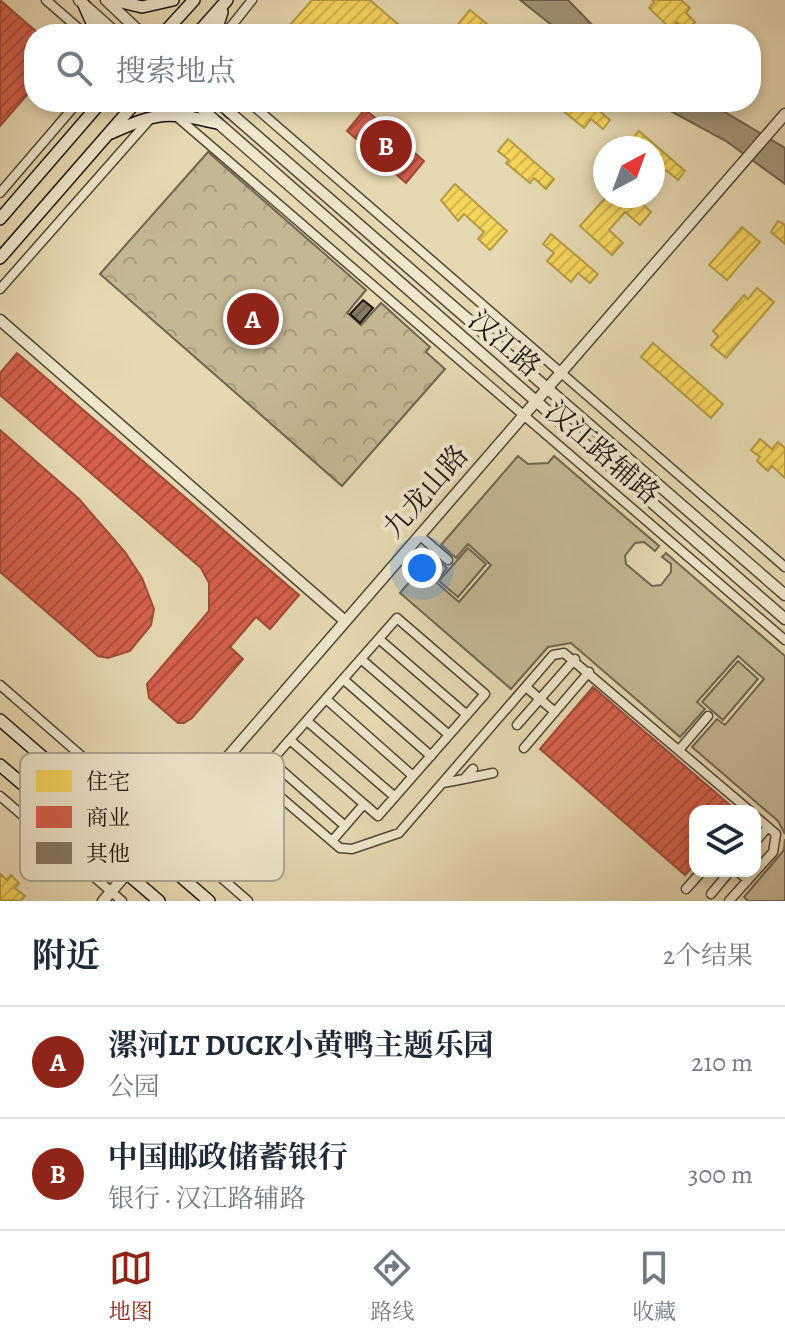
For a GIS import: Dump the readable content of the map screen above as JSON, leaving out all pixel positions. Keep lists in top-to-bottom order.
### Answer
{
  "streets": {
    "street": ["汉江路", "汉江路辅路", "九龙山路"]
  },
  "crossings": [
    ["汉江路", "九龙山路"],
    ["汉江路辅路", "九龙山路"]
  ],
  "legend": ["住宅", "商业", "其他"],
  "north": "top right",
  "page": {
    "search": "搜索地点",
    "pins": ["B", "A"],
    "heading": ["附近", "2个结果"],
    "list": [
      {
        "mark": "A",
        "name": "漯河LT DUCK小黄鸭主题乐园",
        "note": "公园",
        "value": "210 m"
      },
      {
        "mark": "B",
        "name": "中国邮政储蓄银行",
        "note": "银行 · 汉江路辅路",
        "value": "300 m"
      }
    ],
    "nav": ["地图", "路线", "收藏"]
  }
}
